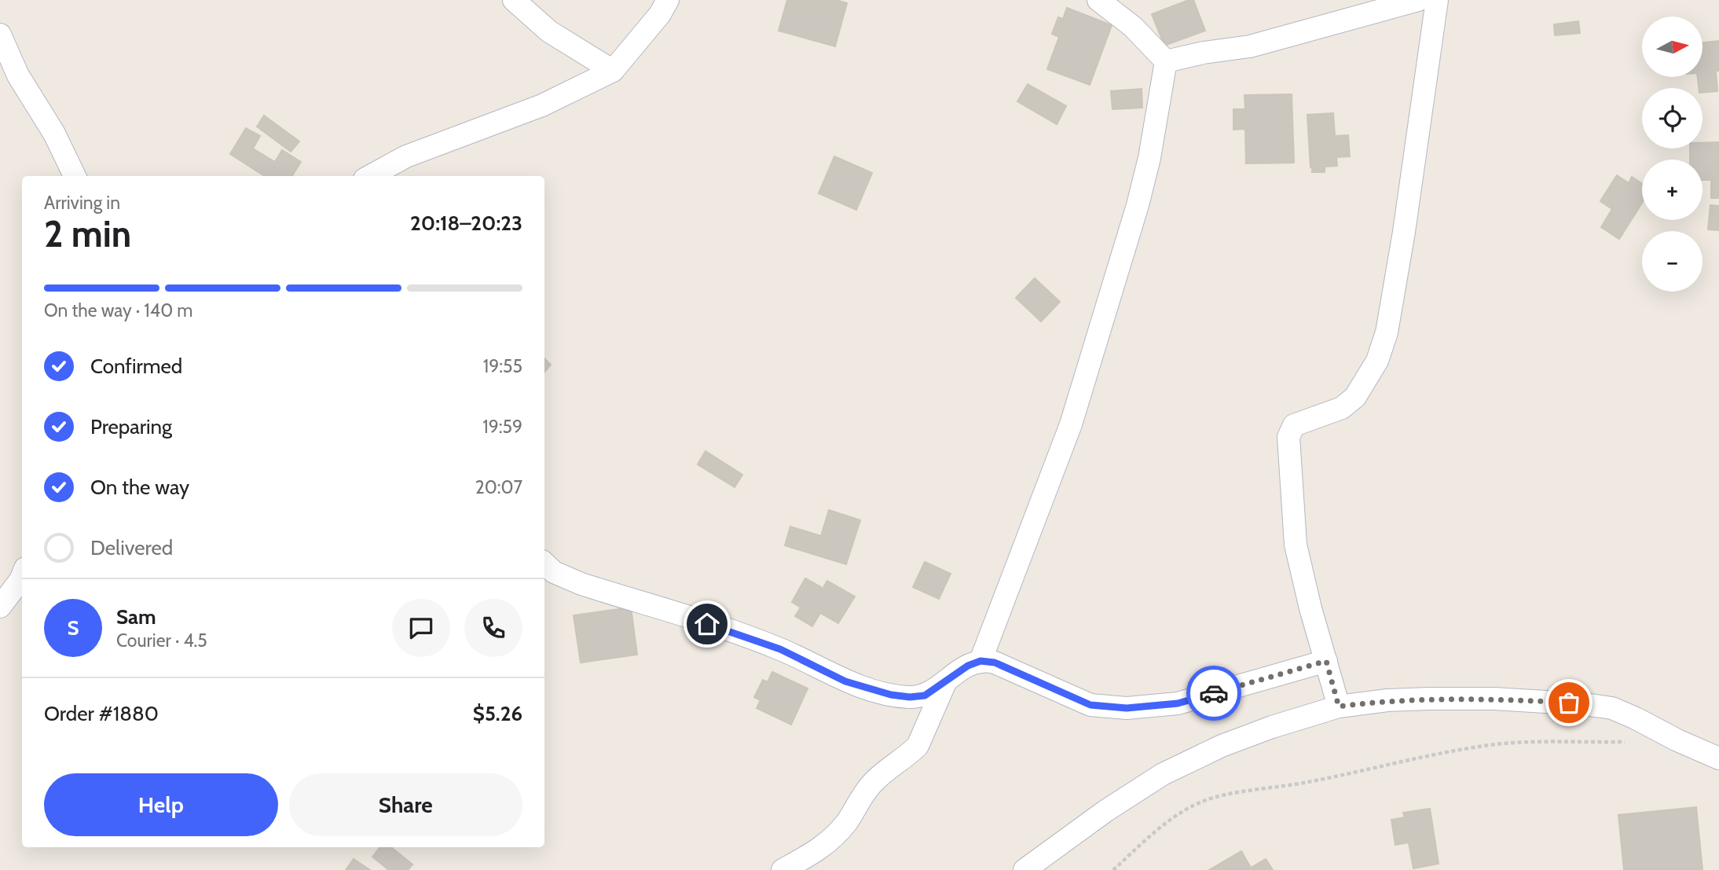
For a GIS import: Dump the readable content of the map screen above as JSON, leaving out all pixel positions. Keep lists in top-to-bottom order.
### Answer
{
  "north": "right",
  "page": {
    "map_buttons": ["+", "−"],
    "heading": ["2 min", "Arriving in", "20:18–20:23"],
    "panel": [
      "Sam",
      "Courier · 4.5",
      "Order #1880",
      "$5.26"
    ],
    "bar": "On the way · 140 m",
    "list": [
      ["Confirmed", "19:55"],
      ["Preparing", "19:59"],
      ["On the way", "20:07"],
      "Delivered"
    ],
    "round": "S",
    "buttons": ["Help", "Share"]
  }
}
